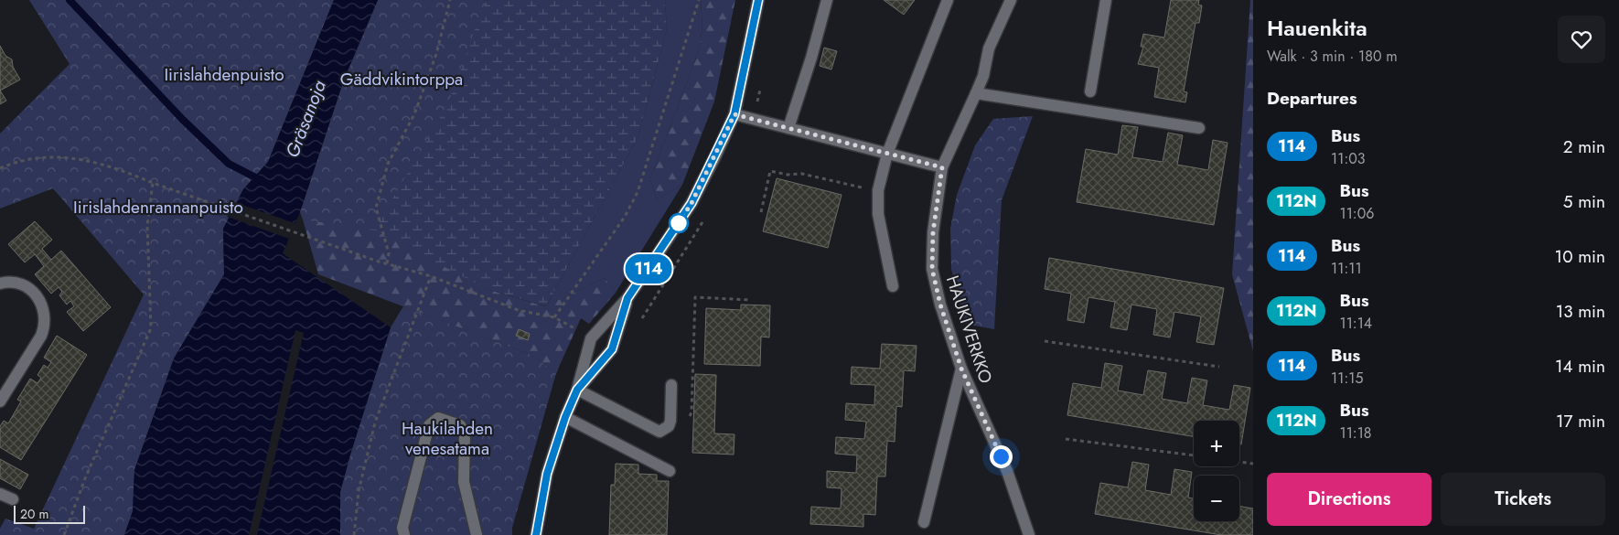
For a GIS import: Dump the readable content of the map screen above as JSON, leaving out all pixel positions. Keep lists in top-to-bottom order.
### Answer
{
  "streets": {
    "street": ["HAUKIVERKKO"]
  },
  "water": ["Gräsanoja"],
  "parks": [
    "Iirislahdenpuisto",
    "Gäddvikintorppa",
    "Iirislahdenrannanpuisto",
    "Haukilahden venesatama"
  ],
  "lines": ["bus line 114"],
  "scale_bar": "20 m",
  "page": {
    "on_map": "114",
    "heading": [
      ["Hauenkita", "Walk · 3 min · 180 m"],
      "Departures"
    ],
    "list": [
      {
        "mark": "114",
        "name": "Bus",
        "note": "11:03",
        "value": "2 min"
      },
      {
        "mark": "112N",
        "name": "Bus",
        "note": "11:06",
        "value": "5 min"
      },
      {
        "mark": "114",
        "name": "Bus",
        "note": "11:11",
        "value": "10 min"
      },
      {
        "mark": "112N",
        "name": "Bus",
        "note": "11:14",
        "value": "13 min"
      },
      {
        "mark": "114",
        "name": "Bus",
        "note": "11:15",
        "value": "14 min"
      },
      {
        "mark": "112N",
        "name": "Bus",
        "note": "11:18",
        "value": "17 min"
      }
    ],
    "map_buttons": ["+", "−"],
    "buttons": ["Directions", "Tickets"],
    "scale": "20 m"
  }
}
